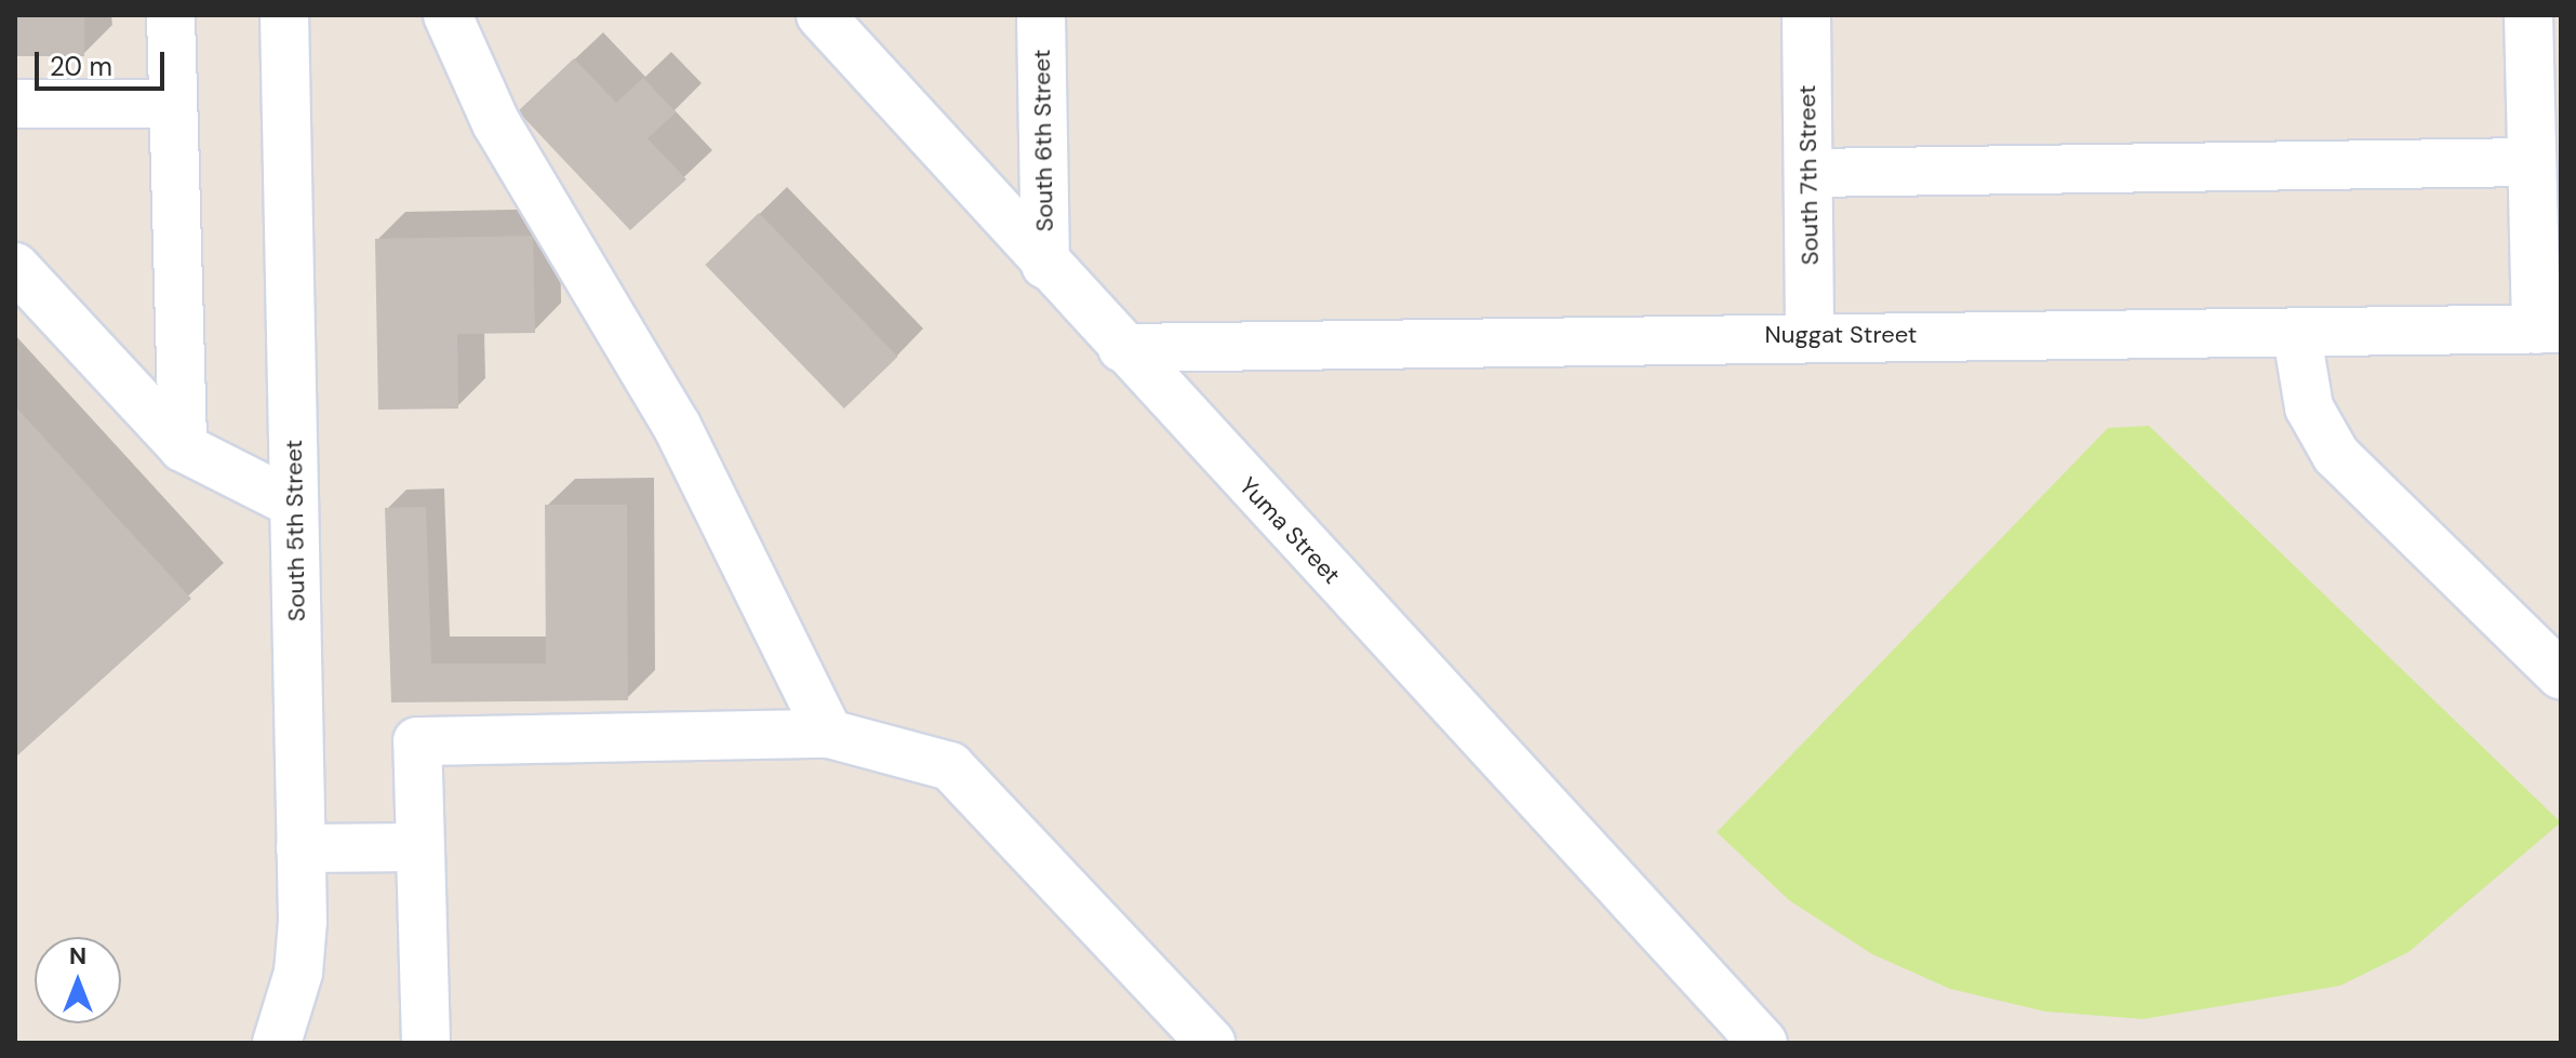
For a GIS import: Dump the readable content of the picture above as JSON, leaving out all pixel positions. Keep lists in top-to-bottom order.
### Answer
{
  "streets": {
    "street": [
      "South 6th Street",
      "South 7th Street",
      "Nuggat Street",
      "South 5th Street",
      "Yuma Street"
    ]
  },
  "crossings": [
    ["South 6th Street", "Yuma Street"],
    ["South 7th Street", "Nuggat Street"],
    ["Nuggat Street", "Yuma Street"]
  ],
  "scale_bar": "20 m",
  "north": "top"
}
